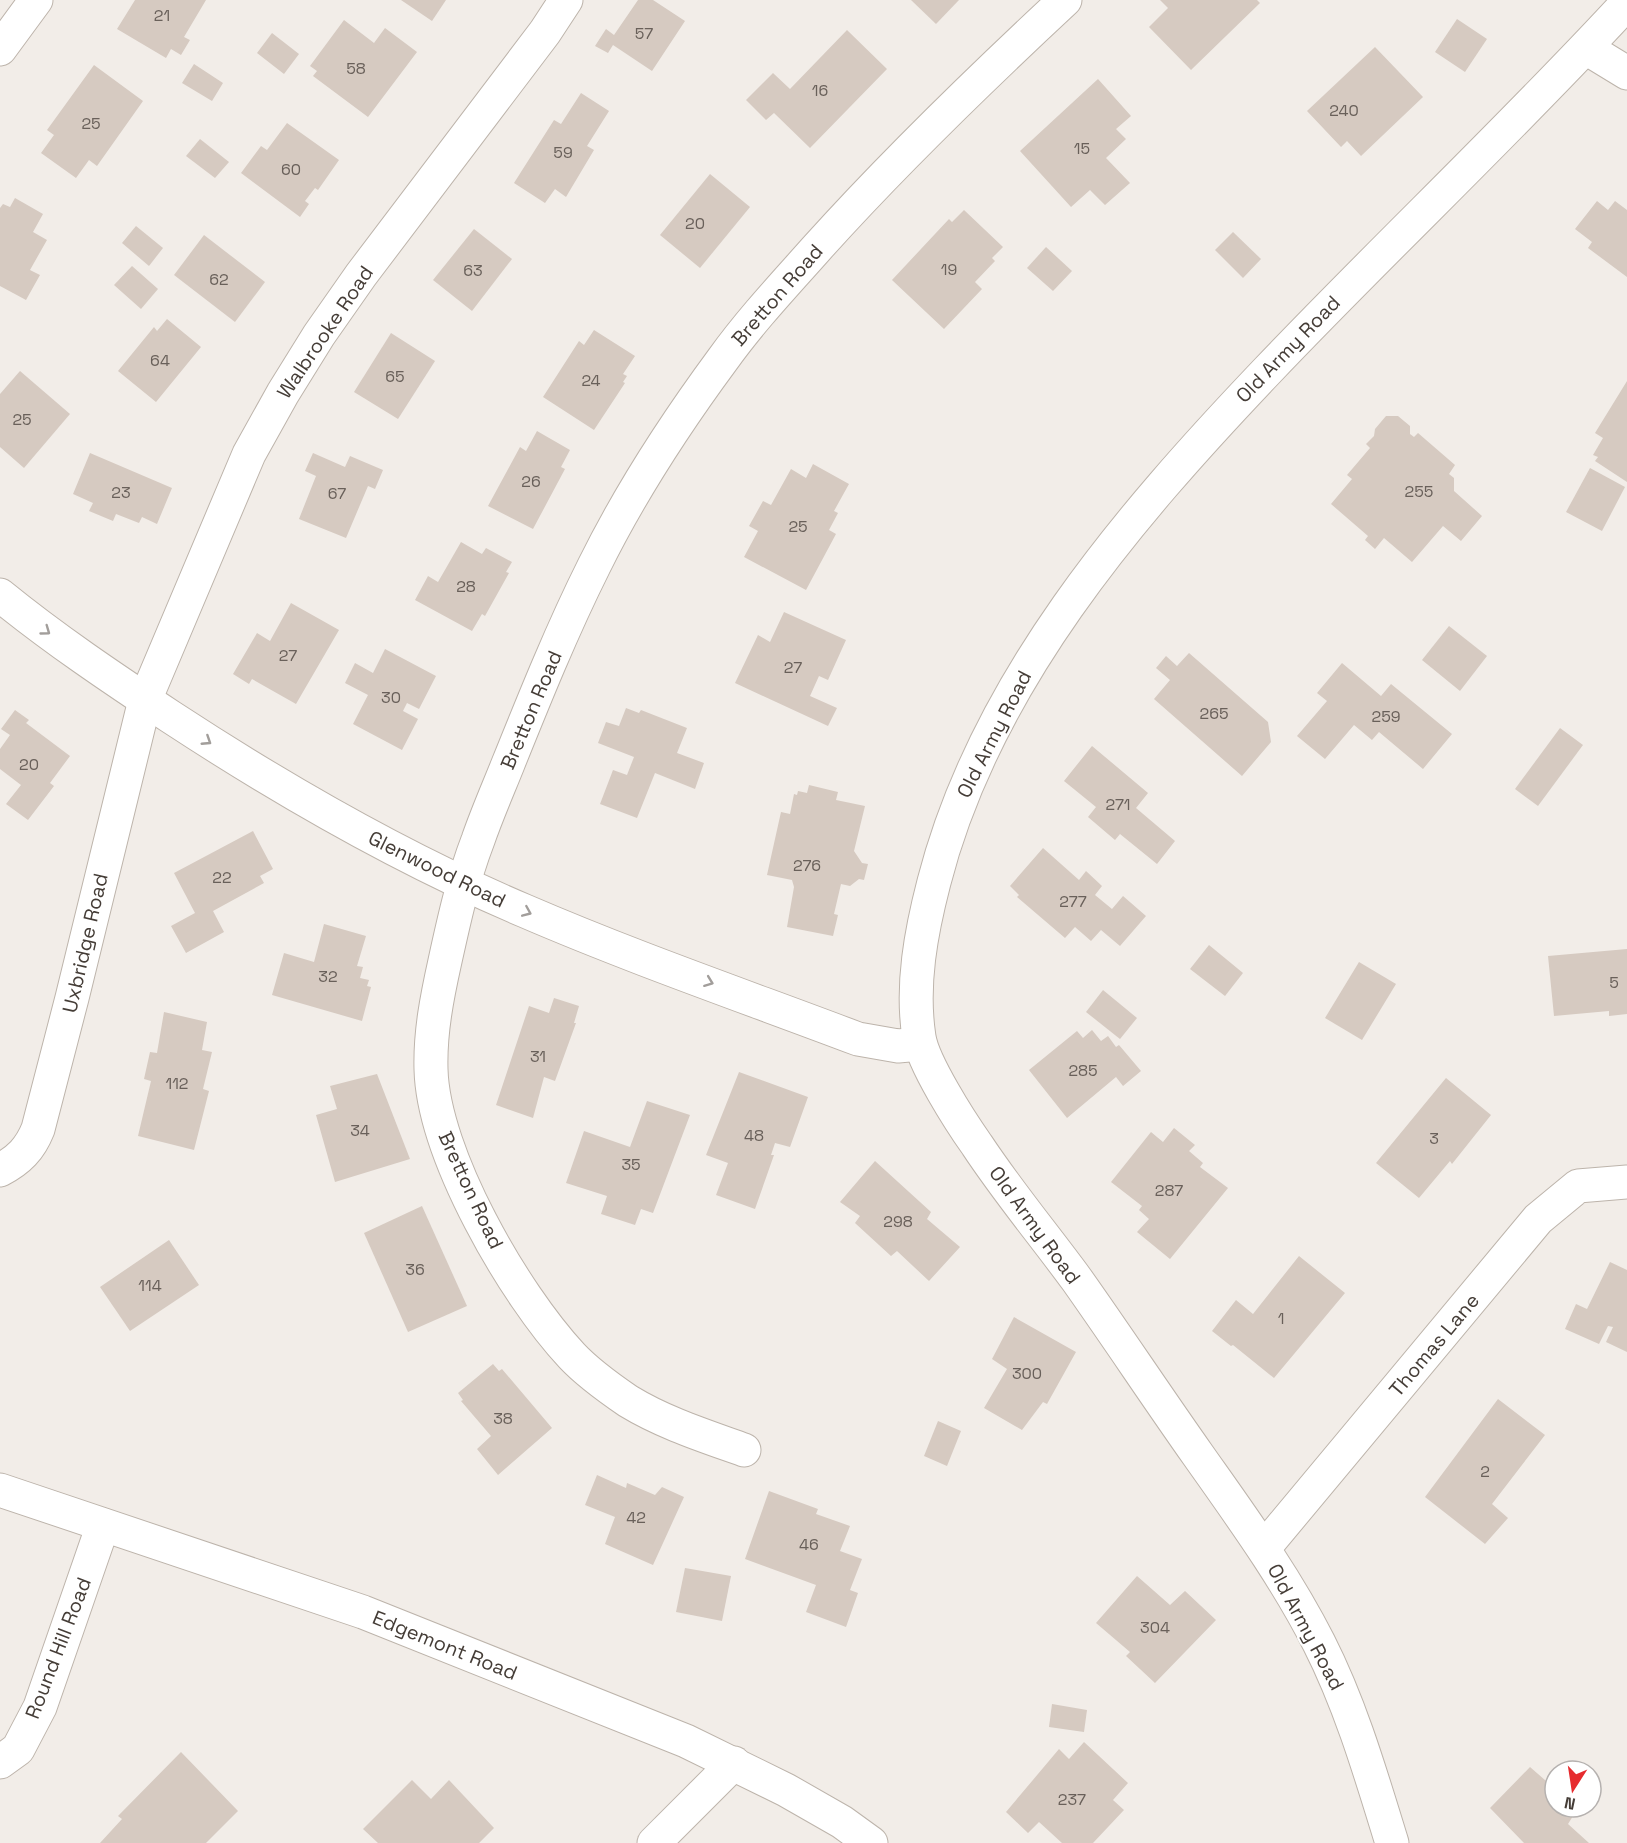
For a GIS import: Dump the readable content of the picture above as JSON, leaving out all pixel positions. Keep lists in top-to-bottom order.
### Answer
{
  "streets": {
    "street": [
      "Bretton Road",
      "Walbrooke Road",
      "Old Army Road",
      "Glenwood Road",
      "Uxbridge Road",
      "Thomas Lane",
      "Edgemont Road",
      "Round Hill Road"
    ]
  },
  "crossings": [
    ["Bretton Road", "Glenwood Road"],
    ["Walbrooke Road", "Glenwood Road"],
    ["Walbrooke Road", "Uxbridge Road"],
    ["Old Army Road", "Glenwood Road"],
    ["Old Army Road", "Thomas Lane"],
    ["Glenwood Road", "Uxbridge Road"],
    ["Edgemont Road", "Round Hill Road"]
  ],
  "one_way": ["Glenwood Road"],
  "house_numbers": [
    "21",
    "57",
    "58",
    "16",
    "240",
    "25",
    "15",
    "59",
    "60",
    "20",
    "19",
    "63",
    "62",
    "64",
    "65",
    "24",
    "25",
    "26",
    "255",
    "23",
    "67",
    "25",
    "28",
    "27",
    "27",
    "30",
    "265",
    "259",
    "20",
    "271",
    "276",
    "22",
    "277",
    "32",
    "5",
    "31",
    "285",
    "112",
    "34",
    "48",
    "3",
    "35",
    "287",
    "298",
    "36",
    "114",
    "1",
    "300",
    "38",
    "2",
    "42",
    "46",
    "304",
    "237"
  ],
  "north": "bottom"
}
